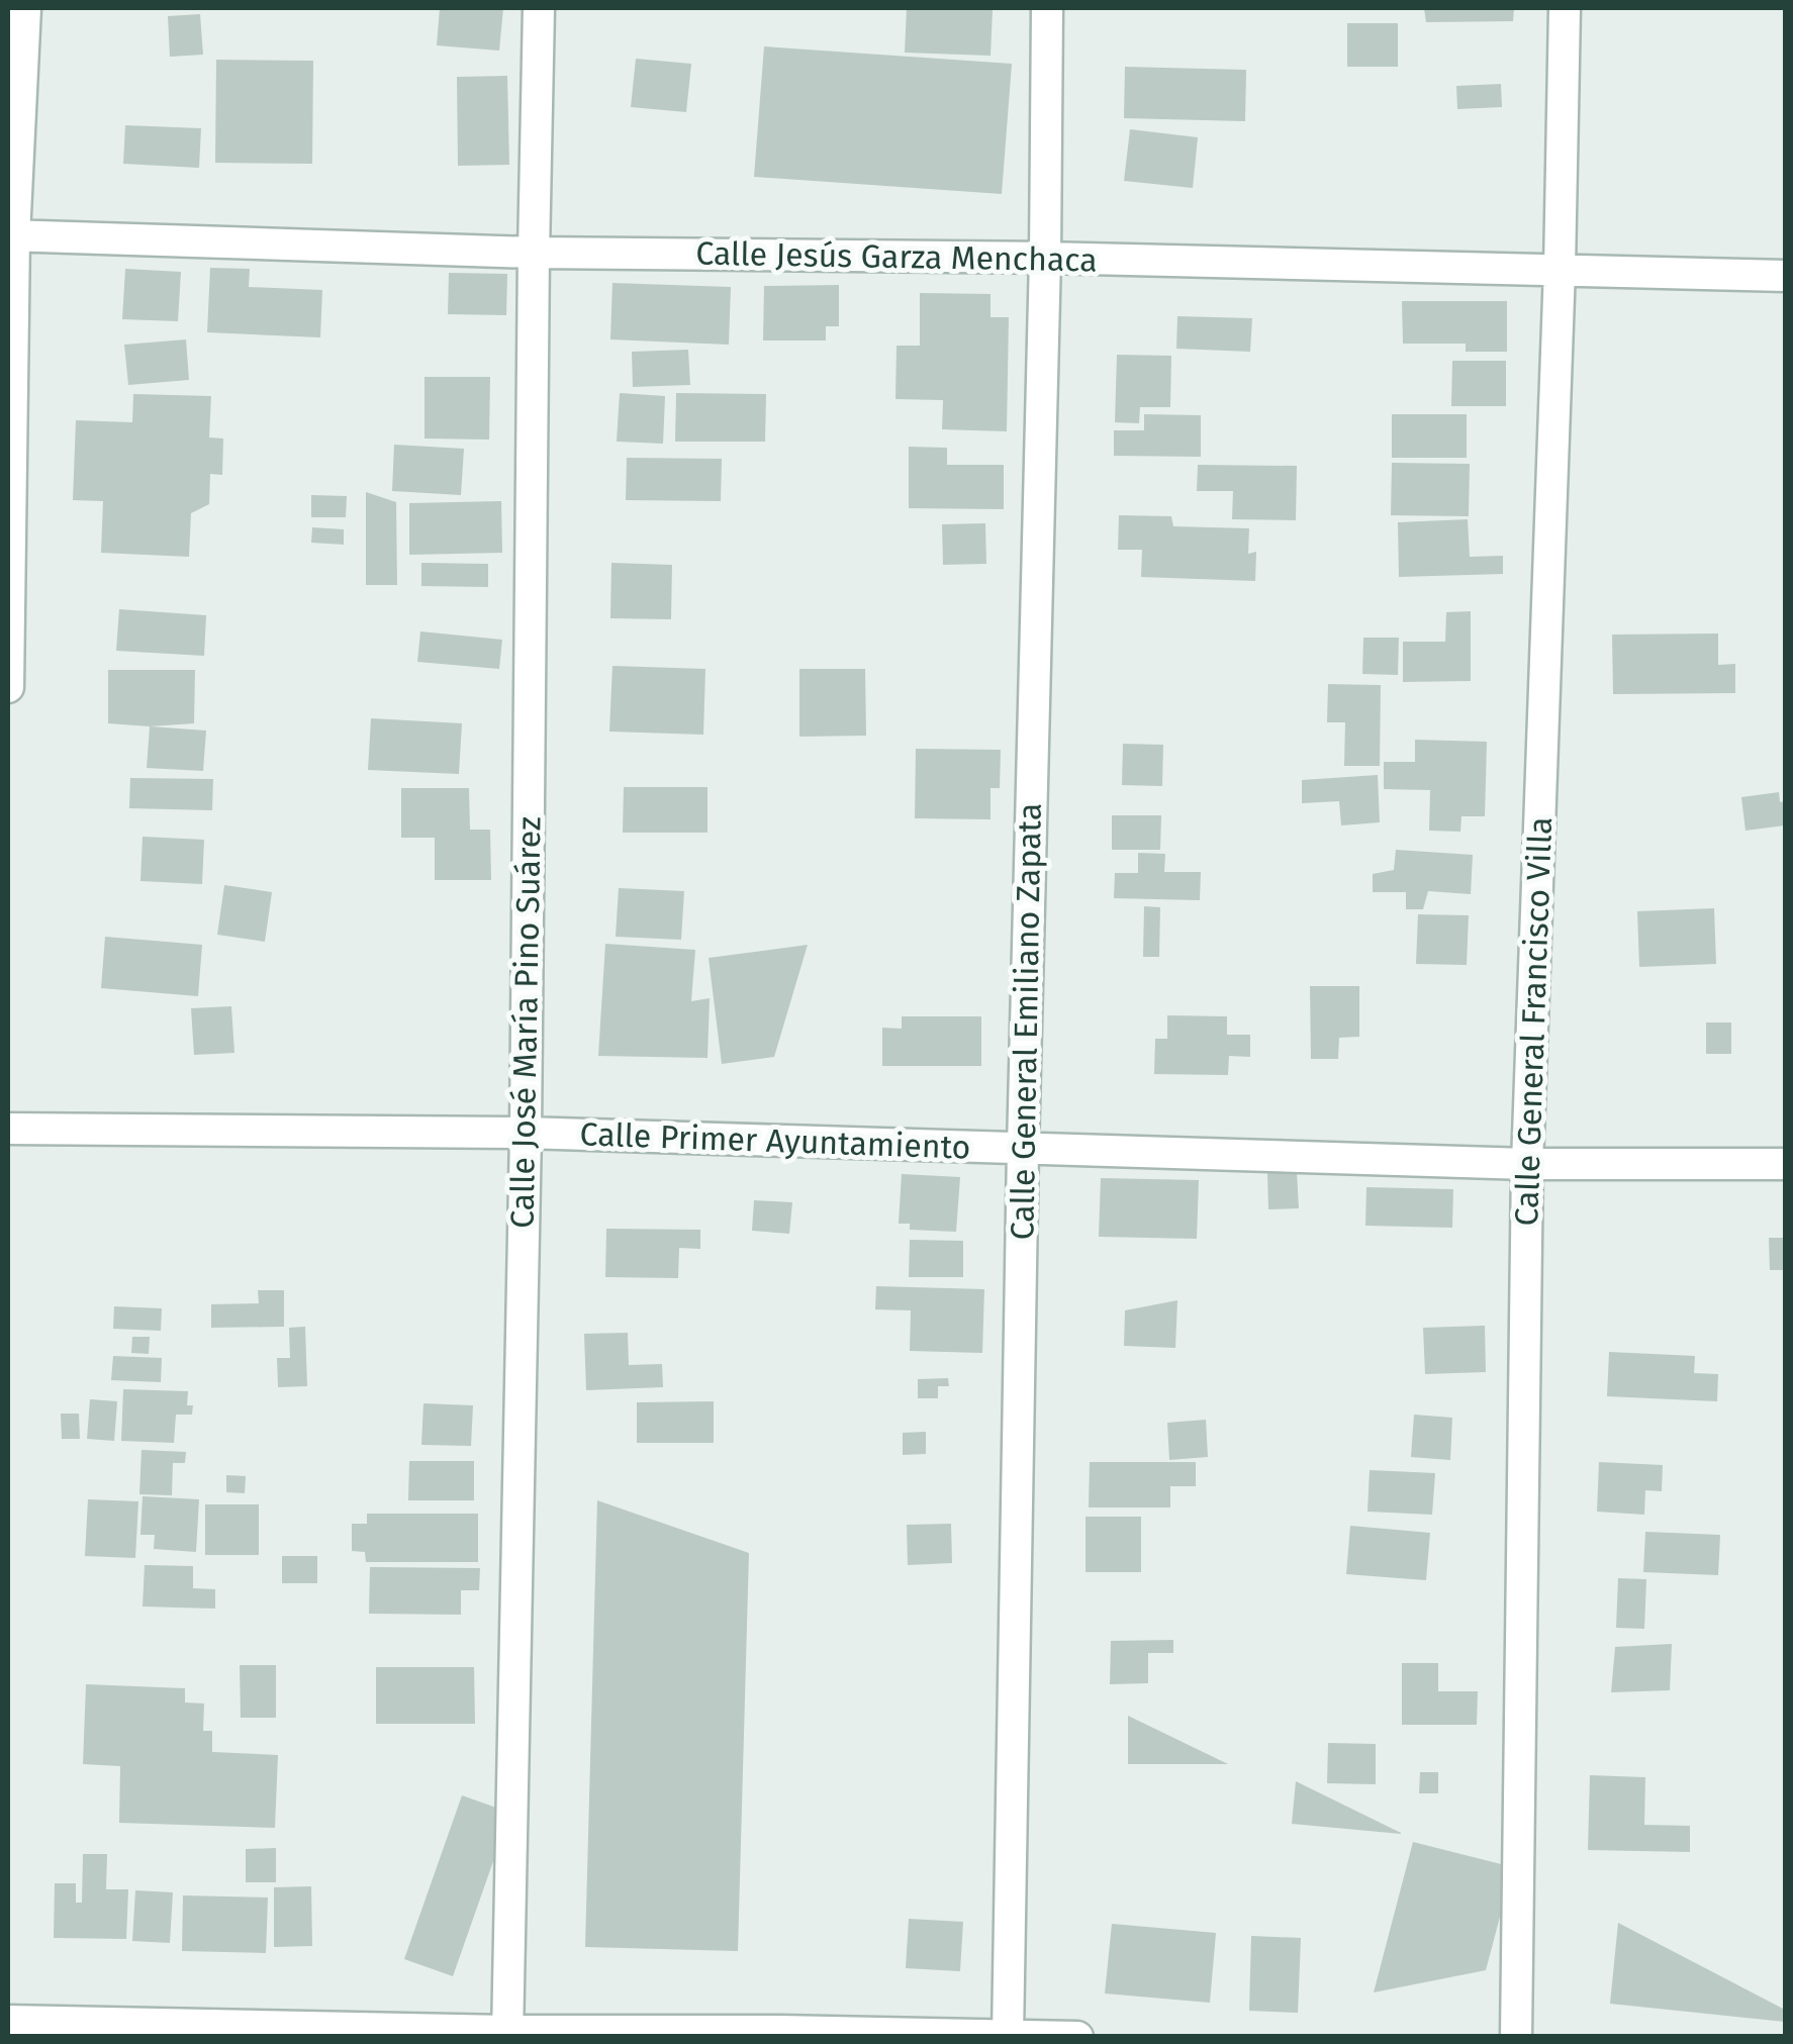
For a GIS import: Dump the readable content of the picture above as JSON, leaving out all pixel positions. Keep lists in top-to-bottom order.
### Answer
{
  "streets": {
    "street": [
      "Calle Jesús Garza Menchaca",
      "Calle General Emiliano Zapata",
      "Calle General Francisco Villa",
      "Calle José María Pino Suárez",
      "Calle Primer Ayuntamiento"
    ]
  },
  "crossings": [
    ["Calle Jesús Garza Menchaca", "Calle General Emiliano Zapata"],
    ["Calle Jesús Garza Menchaca", "Calle General Francisco Villa"],
    ["Calle Jesús Garza Menchaca", "Calle José María Pino Suárez"],
    ["Calle General Emiliano Zapata", "Calle Primer Ayuntamiento"],
    ["Calle General Francisco Villa", "Calle Primer Ayuntamiento"],
    ["Calle José María Pino Suárez", "Calle Primer Ayuntamiento"]
  ]
}
